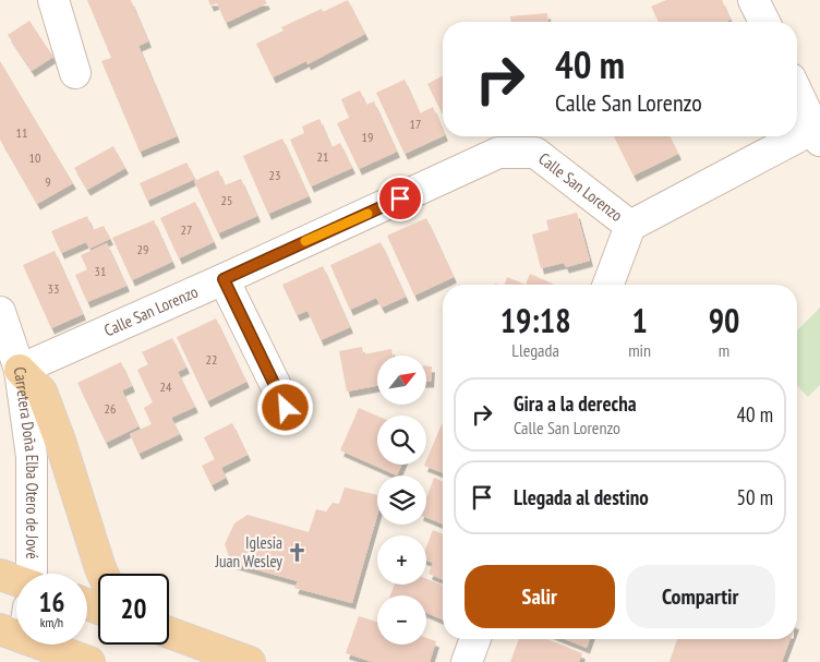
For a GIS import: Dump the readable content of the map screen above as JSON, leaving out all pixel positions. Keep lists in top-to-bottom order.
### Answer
{
  "streets": {
    "street": ["Calle San Lorenzo", "Carretera Doña Elba Otero de Jové"]
  },
  "crossings": [
    ["Calle San Lorenzo", "Carretera Doña Elba Otero de Jové"]
  ],
  "places": {
    "church": ["Iglesia Juan Wesley"]
  },
  "house_numbers": [
    "17",
    "11",
    "19",
    "21",
    "10",
    "23",
    "9",
    "25",
    "27",
    "29",
    "31",
    "33",
    "22",
    "24",
    "26"
  ],
  "north": "top right",
  "page": {
    "turn": ["40 m", "Calle San Lorenzo"],
    "eta": [
      "19:18",
      "Llegada",
      "1",
      "min",
      "90",
      "m"
    ],
    "map_buttons": ["+", "−"],
    "list": [
      {
        "name": "Gira a la derecha",
        "note": "Calle San Lorenzo",
        "value": "40 m"
      },
      {
        "name": "Llegada al destino",
        "value": "50 m"
      }
    ],
    "buttons": ["Salir", "Compartir"],
    "speed": "16 km/h",
    "limit": "20"
  }
}
